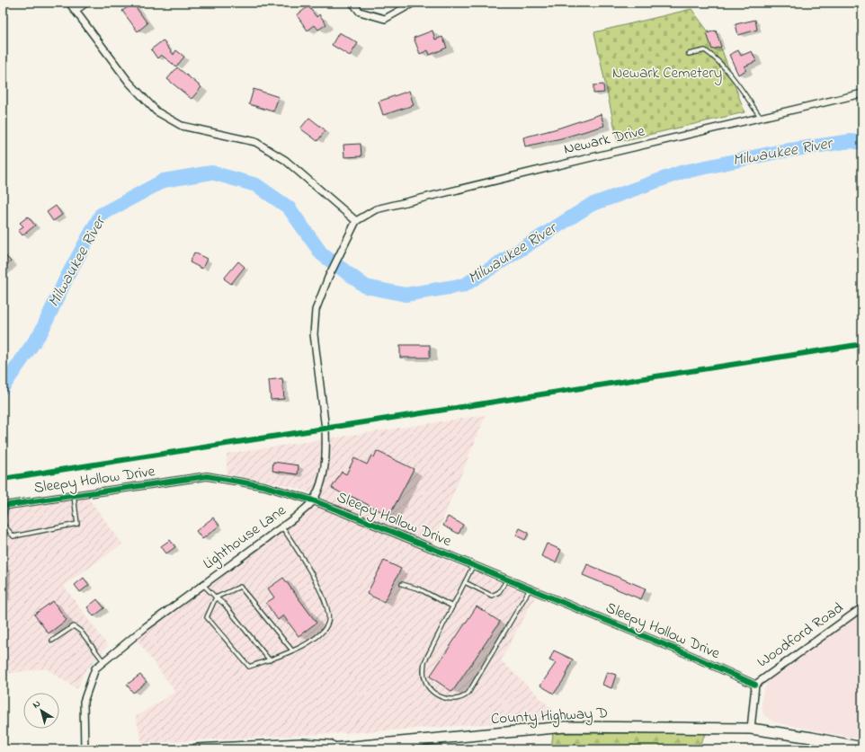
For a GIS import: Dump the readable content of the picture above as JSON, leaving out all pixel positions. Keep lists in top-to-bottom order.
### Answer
{
  "streets": {
    "main road": ["County Highway D"],
    "street": [
      "Newark Drive",
      "Sleepy Hollow Drive",
      "Lighthouse Lane",
      "Woodford Road"
    ]
  },
  "crossings": [
    ["Newark Drive", "Lighthouse Lane"],
    ["Sleepy Hollow Drive", "Lighthouse Lane"],
    ["Sleepy Hollow Drive", "Woodford Road"],
    ["Woodford Road", "County Highway D"]
  ],
  "water": ["Milwaukee River"],
  "parks": ["Newark Cemetery"],
  "north": "top left"
}
